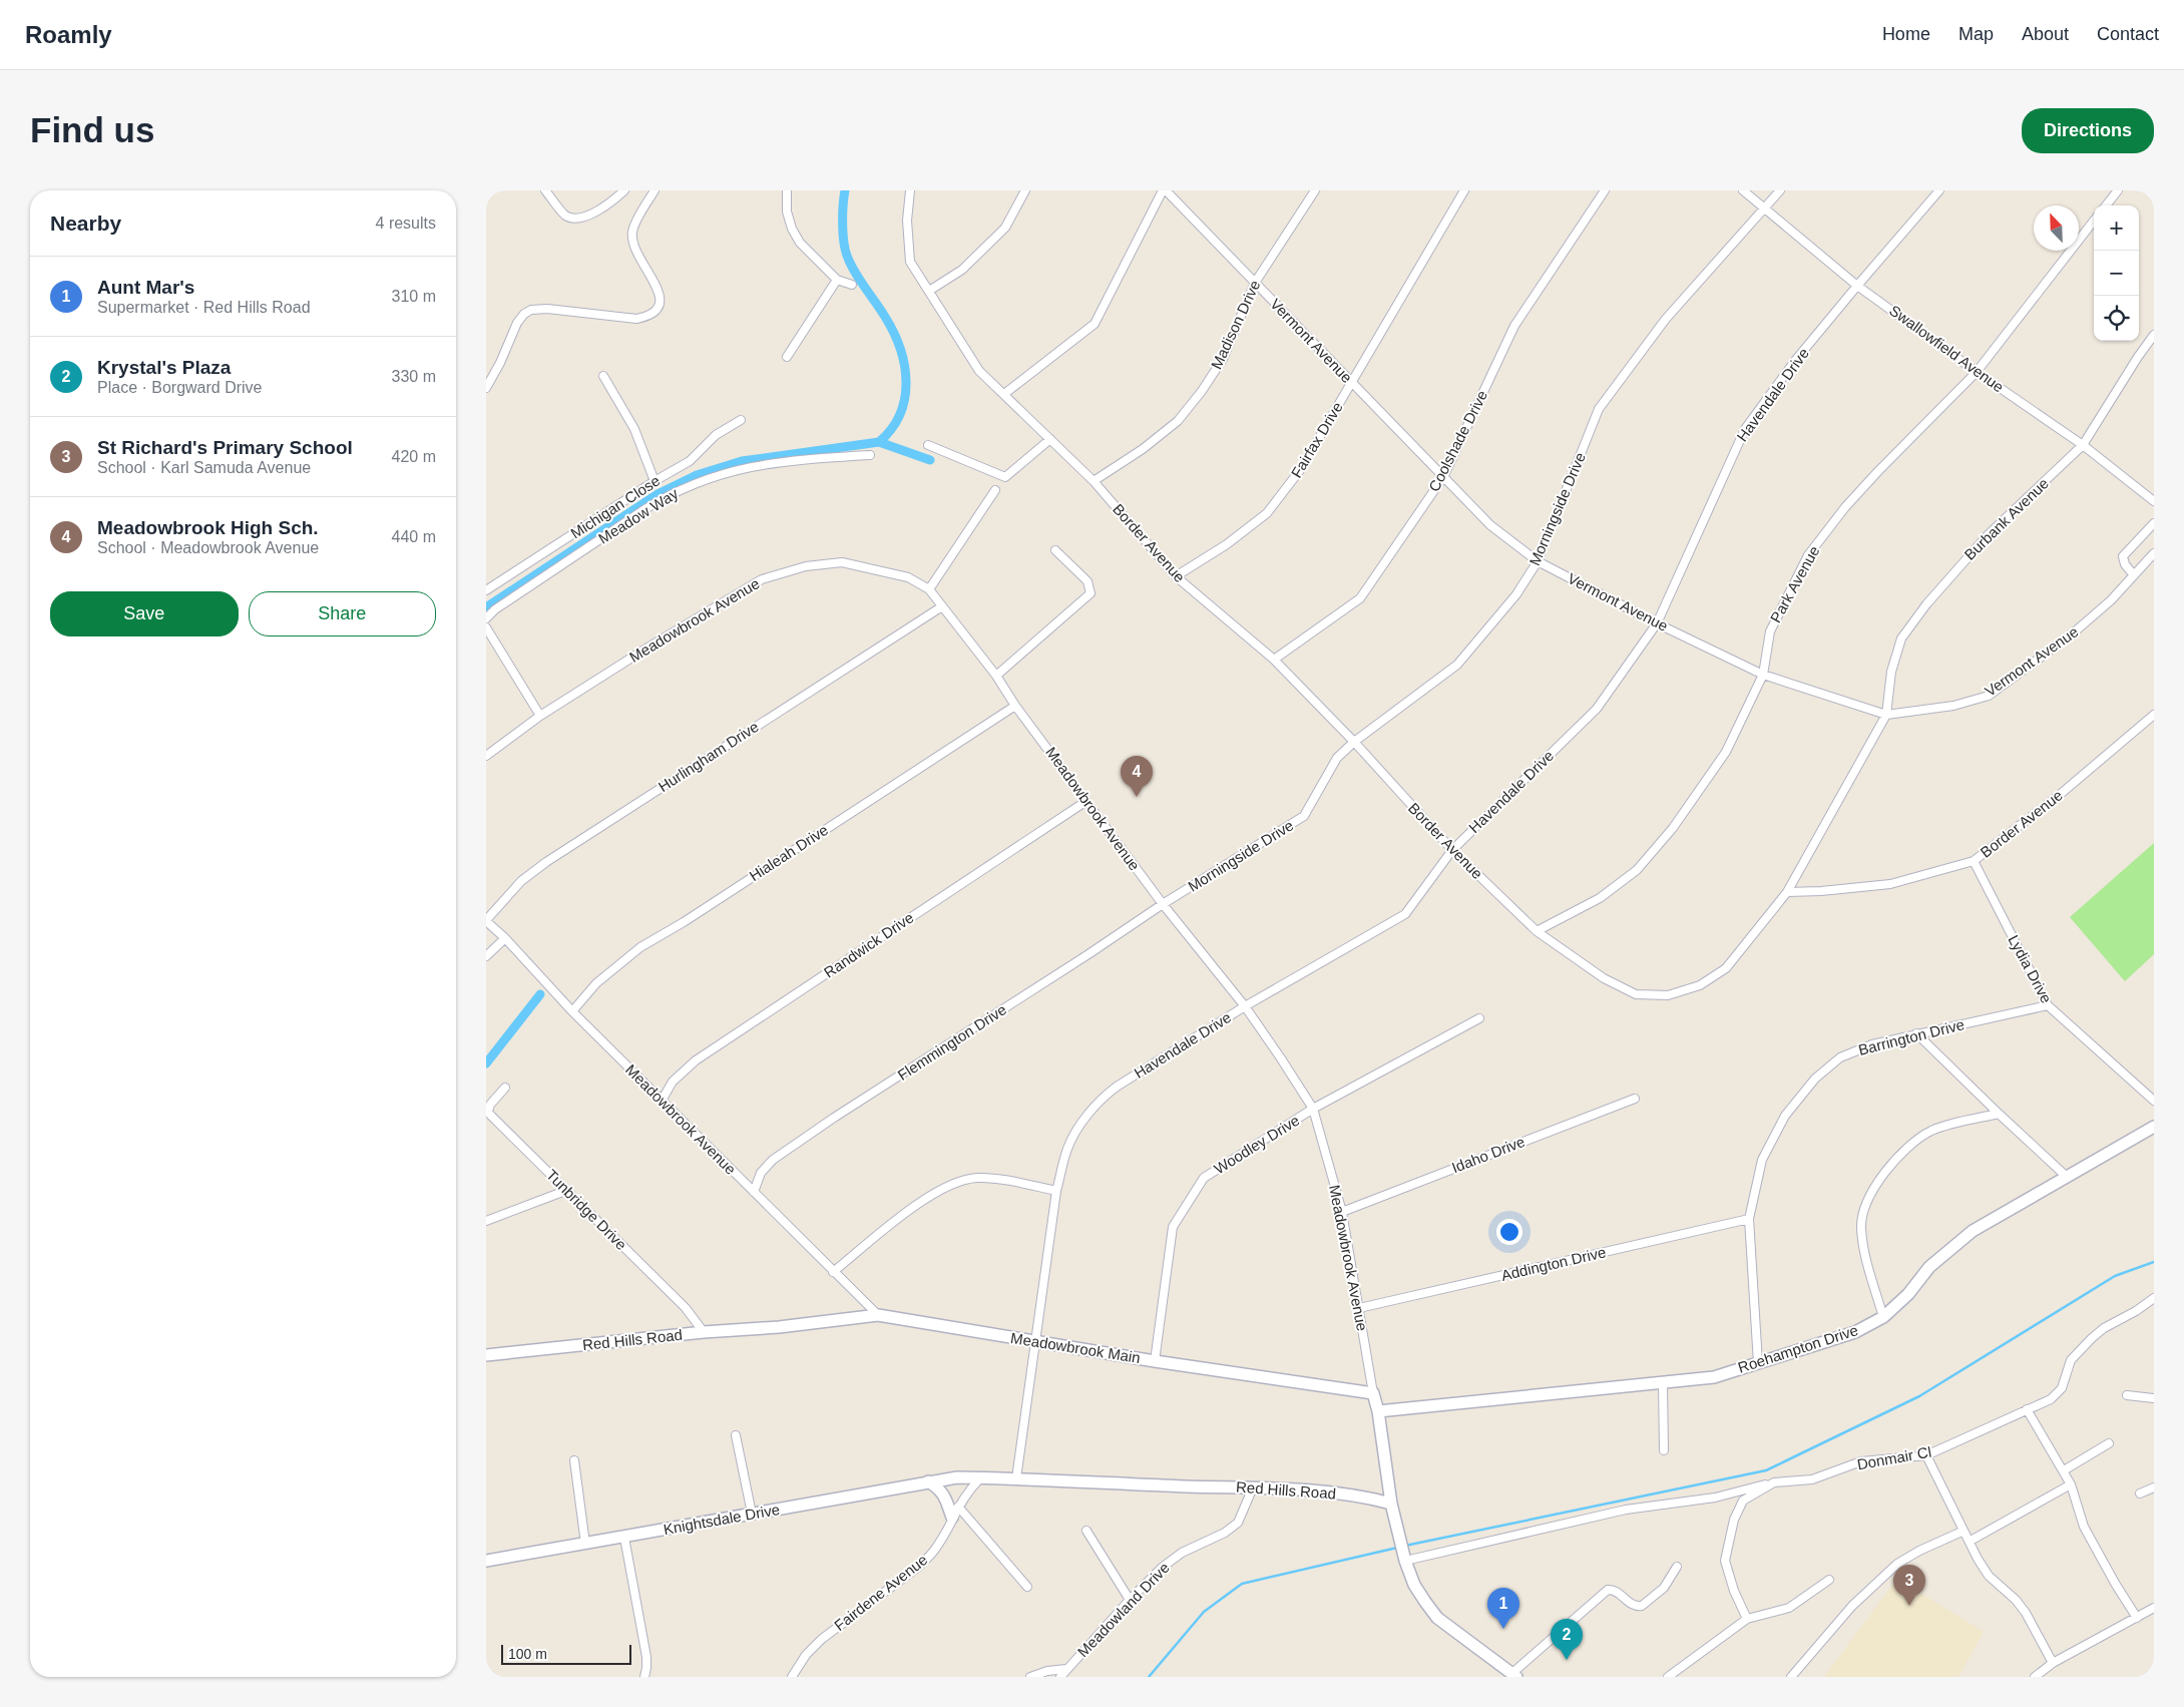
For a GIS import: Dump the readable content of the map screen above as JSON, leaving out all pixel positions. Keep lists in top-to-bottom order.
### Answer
{
  "streets": {
    "street": [
      "Madison Drive",
      "Vermont Avenue",
      "Swallowfield Avenue",
      "Havendale Drive",
      "Fairfax Drive",
      "Coolshade Drive",
      "Michigan Close",
      "Morningside Drive",
      "Meadow Way",
      "Burbank Avenue",
      "Border Avenue",
      "Park Avenue",
      "Meadowbrook Avenue",
      "Hurlingham Drive",
      "Hialeah Drive",
      "Randwick Drive",
      "Lydia Drive",
      "Barrington Drive",
      "Flemmington Drive",
      "Woodley Drive",
      "Idaho Drive",
      "Tunbridge Drive",
      "Addington Drive",
      "Red Hills Road",
      "Meadowbrook Main",
      "Roehampton Drive",
      "Donmair Cl",
      "Knightsdale Drive",
      "Fairdene Avenue",
      "Meadowland Drive"
    ]
  },
  "crossings": [
    ["Madison Drive", "Vermont Avenue"],
    ["Madison Drive", "Border Avenue"],
    ["Vermont Avenue", "Havendale Drive"],
    ["Vermont Avenue", "Fairfax Drive"],
    ["Vermont Avenue", "Coolshade Drive"],
    ["Vermont Avenue", "Morningside Drive"],
    ["Vermont Avenue", "Burbank Avenue"],
    ["Vermont Avenue", "Park Avenue"],
    ["Swallowfield Avenue", "Havendale Drive"],
    ["Swallowfield Avenue", "Morningside Drive"],
    ["Swallowfield Avenue", "Burbank Avenue"],
    ["Swallowfield Avenue", "Park Avenue"],
    ["Havendale Drive", "Border Avenue"],
    ["Havendale Drive", "Meadowbrook Avenue"],
    ["Havendale Drive", "Red Hills Road"],
    ["Havendale Drive", "Meadowbrook Main"],
    ["Fairfax Drive", "Border Avenue"],
    ["Coolshade Drive", "Border Avenue"],
    ["Morningside Drive", "Border Avenue"],
    ["Morningside Drive", "Meadowbrook Avenue"],
    ["Morningside Drive", "Flemmington Drive"],
    ["Border Avenue", "Park Avenue"],
    ["Border Avenue", "Lydia Drive"],
    ["Meadowbrook Avenue", "Hurlingham Drive"],
    ["Meadowbrook Avenue", "Hialeah Drive"],
    ["Meadowbrook Avenue", "Randwick Drive"],
    ["Meadowbrook Avenue", "Flemmington Drive"],
    ["Meadowbrook Avenue", "Woodley Drive"],
    ["Meadowbrook Avenue", "Idaho Drive"],
    ["Meadowbrook Avenue", "Addington Drive"],
    ["Meadowbrook Avenue", "Red Hills Road"],
    ["Meadowbrook Avenue", "Meadowbrook Main"],
    ["Meadowbrook Avenue", "Roehampton Drive"],
    ["Lydia Drive", "Barrington Drive"],
    ["Barrington Drive", "Addington Drive"],
    ["Barrington Drive", "Roehampton Drive"],
    ["Woodley Drive", "Meadowbrook Main"],
    ["Tunbridge Drive", "Red Hills Road"],
    ["Red Hills Road", "Meadowbrook Main"],
    ["Red Hills Road", "Knightsdale Drive"],
    ["Red Hills Road", "Fairdene Avenue"],
    ["Red Hills Road", "Meadowland Drive"]
  ],
  "scale_bar": "100 m",
  "north": "top left",
  "page": {
    "header": "Roamly",
    "nav": [
      "Home",
      "Map",
      "About",
      "Contact"
    ],
    "buttons": [
      "Directions",
      ["Save", "Share"]
    ],
    "title": "Find us",
    "heading": ["Nearby", "4 results"],
    "map_buttons": ["+", "−"],
    "list": [
      {
        "mark": "1",
        "name": "Aunt Mar's",
        "note": "Supermarket · Red Hills Road",
        "value": "310 m"
      },
      {
        "mark": "2",
        "name": "Krystal's Plaza",
        "note": "Place · Borgward Drive",
        "value": "330 m"
      },
      {
        "mark": "3",
        "name": "St Richard's Primary School",
        "note": "School · Karl Samuda Avenue",
        "value": "420 m"
      },
      {
        "mark": "4",
        "name": "Meadowbrook High Sch.",
        "note": "School · Meadowbrook Avenue",
        "value": "440 m"
      }
    ],
    "pins": [
      "4",
      "3",
      "1",
      "2"
    ],
    "scale": "100 m"
  }
}
